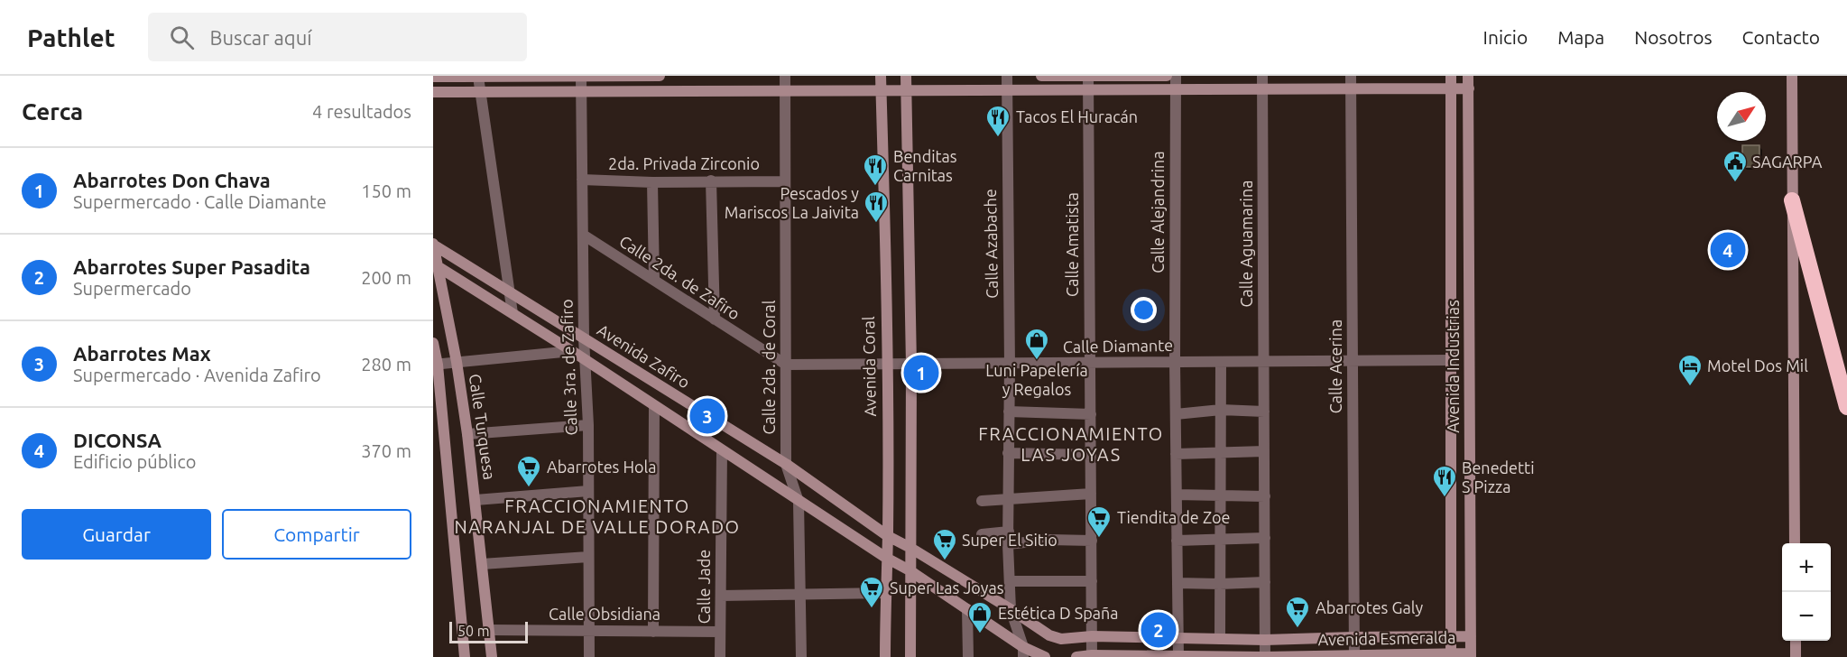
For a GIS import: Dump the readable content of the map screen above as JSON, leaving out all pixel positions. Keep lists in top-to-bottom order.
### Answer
{
  "streets": {
    "street": [
      "2da. Privada Zirconio",
      "Calle Alejandrina",
      "Calle Azabache",
      "Calle Aguamarina",
      "Calle Amatista",
      "Calle 2da. de Zafiro",
      "Calle Diamante",
      "Avenida Zafiro",
      "Avenida Coral",
      "Calle Acerina",
      "Avenida Industrias",
      "Calle 3ra. de Zafiro",
      "Calle 2da. de Coral",
      "Calle Turquesa",
      "Calle Jade",
      "Calle Obsidiana",
      "Avenida Esmeralda"
    ]
  },
  "crossings": [
    ["2da. Privada Zirconio", "Calle 3ra. de Zafiro"],
    ["2da. Privada Zirconio", "Calle 2da. de Coral"],
    ["Calle Alejandrina", "Calle Diamante"],
    ["Calle Alejandrina", "Avenida Esmeralda"],
    ["Calle Azabache", "Calle Diamante"],
    ["Calle Azabache", "Avenida Esmeralda"],
    ["Calle Aguamarina", "Calle Diamante"],
    ["Calle Aguamarina", "Avenida Esmeralda"],
    ["Calle Amatista", "Calle Diamante"],
    ["Calle Amatista", "Avenida Esmeralda"],
    ["Calle 2da. de Zafiro", "Calle Diamante"],
    ["Calle 2da. de Zafiro", "Calle 3ra. de Zafiro"],
    ["Calle 2da. de Zafiro", "Calle 2da. de Coral"],
    ["Calle Diamante", "Avenida Coral"],
    ["Calle Diamante", "Calle Acerina"],
    ["Calle Diamante", "Avenida Industrias"],
    ["Calle Diamante", "Calle 2da. de Coral"],
    ["Avenida Zafiro", "Avenida Coral"],
    ["Avenida Zafiro", "Calle 3ra. de Zafiro"],
    ["Avenida Zafiro", "Calle 2da. de Coral"],
    ["Avenida Zafiro", "Calle Turquesa"],
    ["Avenida Zafiro", "Calle Jade"],
    ["Avenida Zafiro", "Avenida Esmeralda"],
    ["Avenida Coral", "Avenida Esmeralda"],
    ["Calle Acerina", "Avenida Esmeralda"],
    ["Avenida Industrias", "Avenida Esmeralda"],
    ["Calle 3ra. de Zafiro", "Calle Obsidiana"],
    ["Calle Turquesa", "Calle Obsidiana"],
    ["Calle Jade", "Calle Obsidiana"]
  ],
  "districts": ["FRACCIONAMIENTO LAS JOYAS", "FRACCIONAMIENTO NARANJAL DE VALLE DORADO"],
  "places": {
    "restaurant": [
      "Tacos El Huracán",
      "Benditas Carnitas",
      "Pescados y Mariscos La Jaivita",
      "Benedetti S Pizza"
    ],
    "public building": ["SAGARPA"],
    "shop": ["Luni Papelería y Regalos", "Estética D Spaña"],
    "hotel": ["Motel Dos Mil"],
    "supermarket": [
      "Abarrotes Hola",
      "Tiendita de Zoe",
      "Super El Sitio",
      "Super Las Joyas",
      "Abarrotes Galy"
    ]
  },
  "scale_bar": "50 m",
  "north": "top right",
  "page": {
    "header": "Pathlet",
    "search": "Buscar aquí",
    "nav": [
      "Inicio",
      "Mapa",
      "Nosotros",
      "Contacto"
    ],
    "heading": ["Cerca", "4 resultados"],
    "list": [
      {
        "mark": "1",
        "name": "Abarrotes Don Chava",
        "note": "Supermercado · Calle Diamante",
        "value": "150 m"
      },
      {
        "mark": "2",
        "name": "Abarrotes Super Pasadita",
        "note": "Supermercado",
        "value": "200 m"
      },
      {
        "mark": "3",
        "name": "Abarrotes Max",
        "note": "Supermercado · Avenida Zafiro",
        "value": "280 m"
      },
      {
        "mark": "4",
        "name": "DICONSA",
        "note": "Edificio público",
        "value": "370 m"
      }
    ],
    "pins": [
      "4",
      "1",
      "3",
      "2"
    ],
    "buttons": ["Guardar", "Compartir"],
    "map_buttons": ["+", "−"],
    "scale": "50 m"
  }
}
